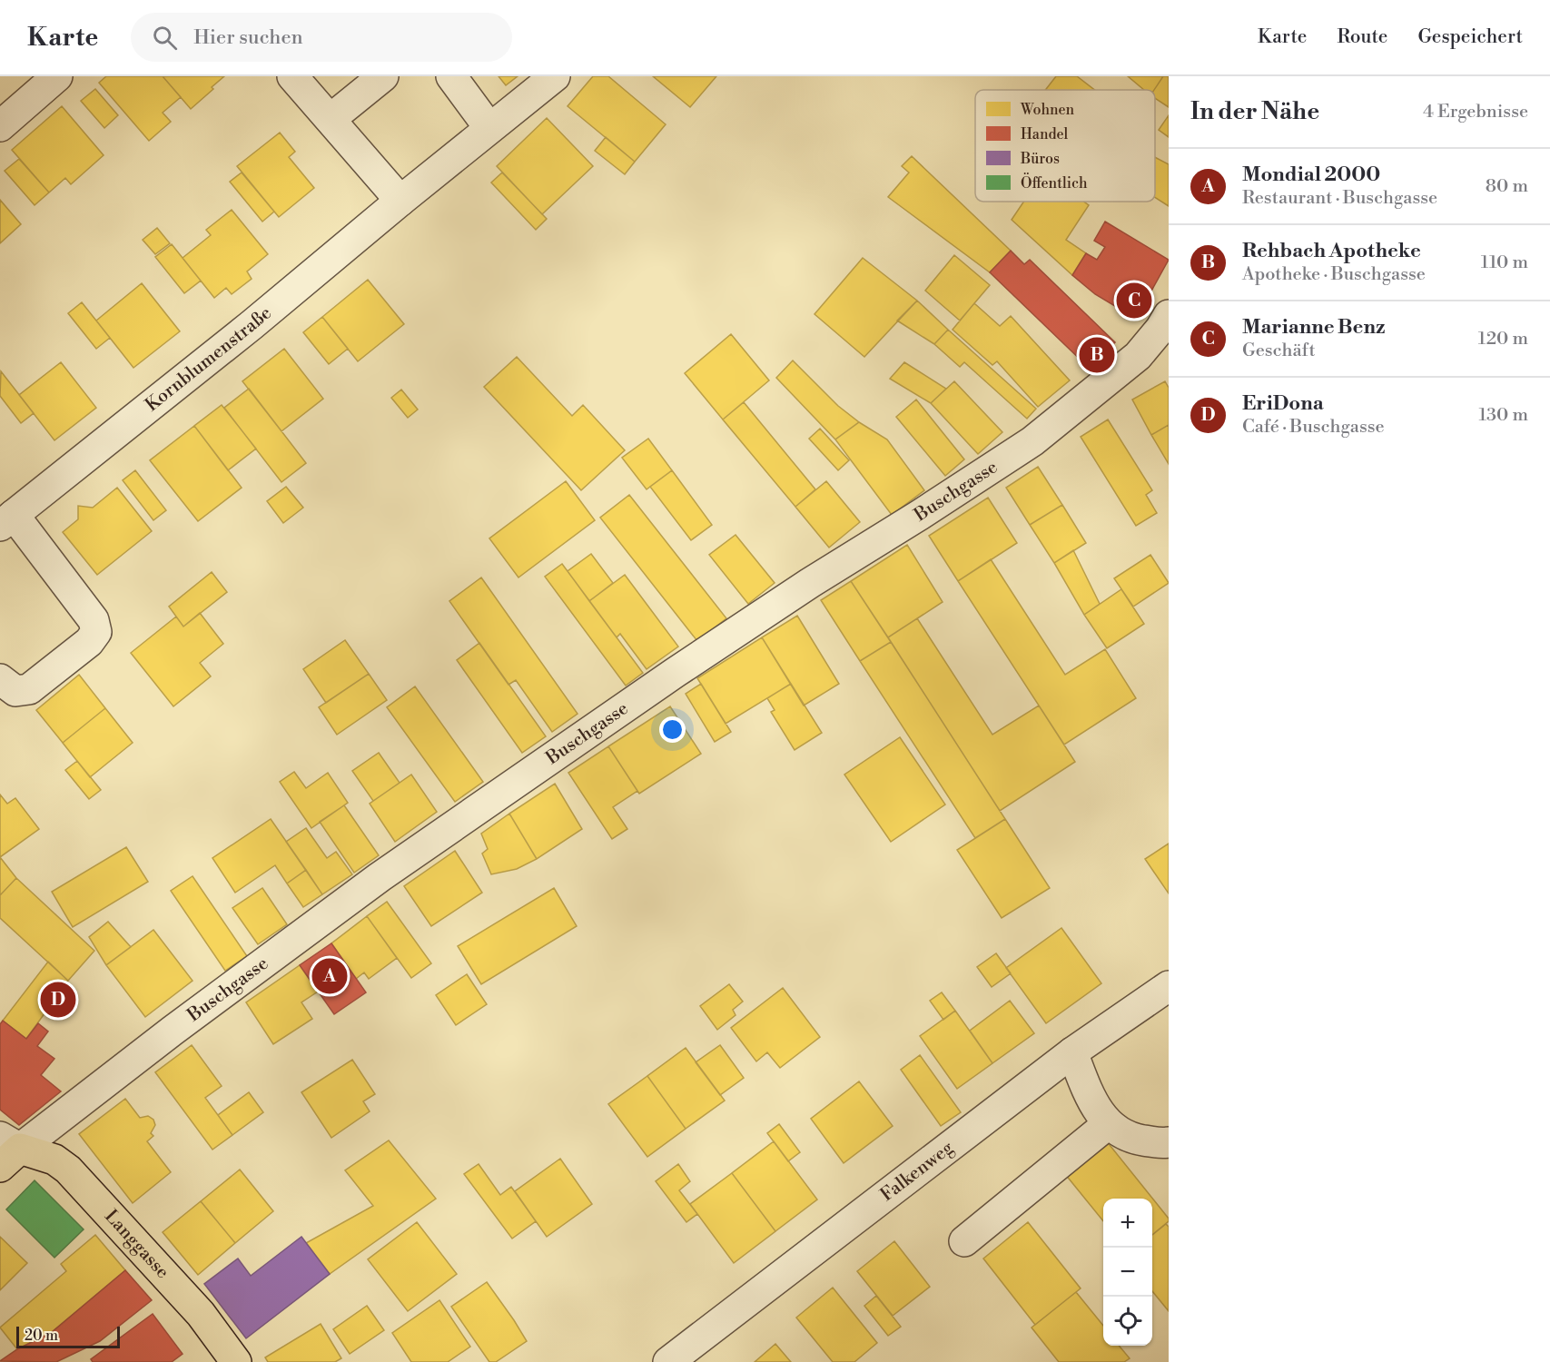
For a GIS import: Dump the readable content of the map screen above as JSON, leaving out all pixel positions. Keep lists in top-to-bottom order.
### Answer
{
  "streets": {
    "main road": ["Langgasse"],
    "street": ["Kornblumenstraße", "Buschgasse", "Falkenweg"]
  },
  "crossings": [
    ["Buschgasse", "Langgasse"]
  ],
  "legend": [
    "Wohnen",
    "Handel",
    "Büros",
    "Öffentlich"
  ],
  "scale_bar": "20 m",
  "page": {
    "header": "Karte",
    "search": "Hier suchen",
    "nav": ["Karte", "Route", "Gespeichert"],
    "heading": ["In der Nähe", "4 Ergebnisse"],
    "list": [
      {
        "mark": "A",
        "name": "Mondial 2000",
        "note": "Restaurant · Buschgasse",
        "value": "80 m"
      },
      {
        "mark": "B",
        "name": "Rehbach Apotheke",
        "note": "Apotheke · Buschgasse",
        "value": "110 m"
      },
      {
        "mark": "C",
        "name": "Marianne Benz",
        "note": "Geschäft",
        "value": "120 m"
      },
      {
        "mark": "D",
        "name": "EriDona",
        "note": "Café · Buschgasse",
        "value": "130 m"
      }
    ],
    "pins": [
      "C",
      "B",
      "A",
      "D"
    ],
    "map_buttons": ["+", "−"],
    "scale": "20 m"
  }
}
